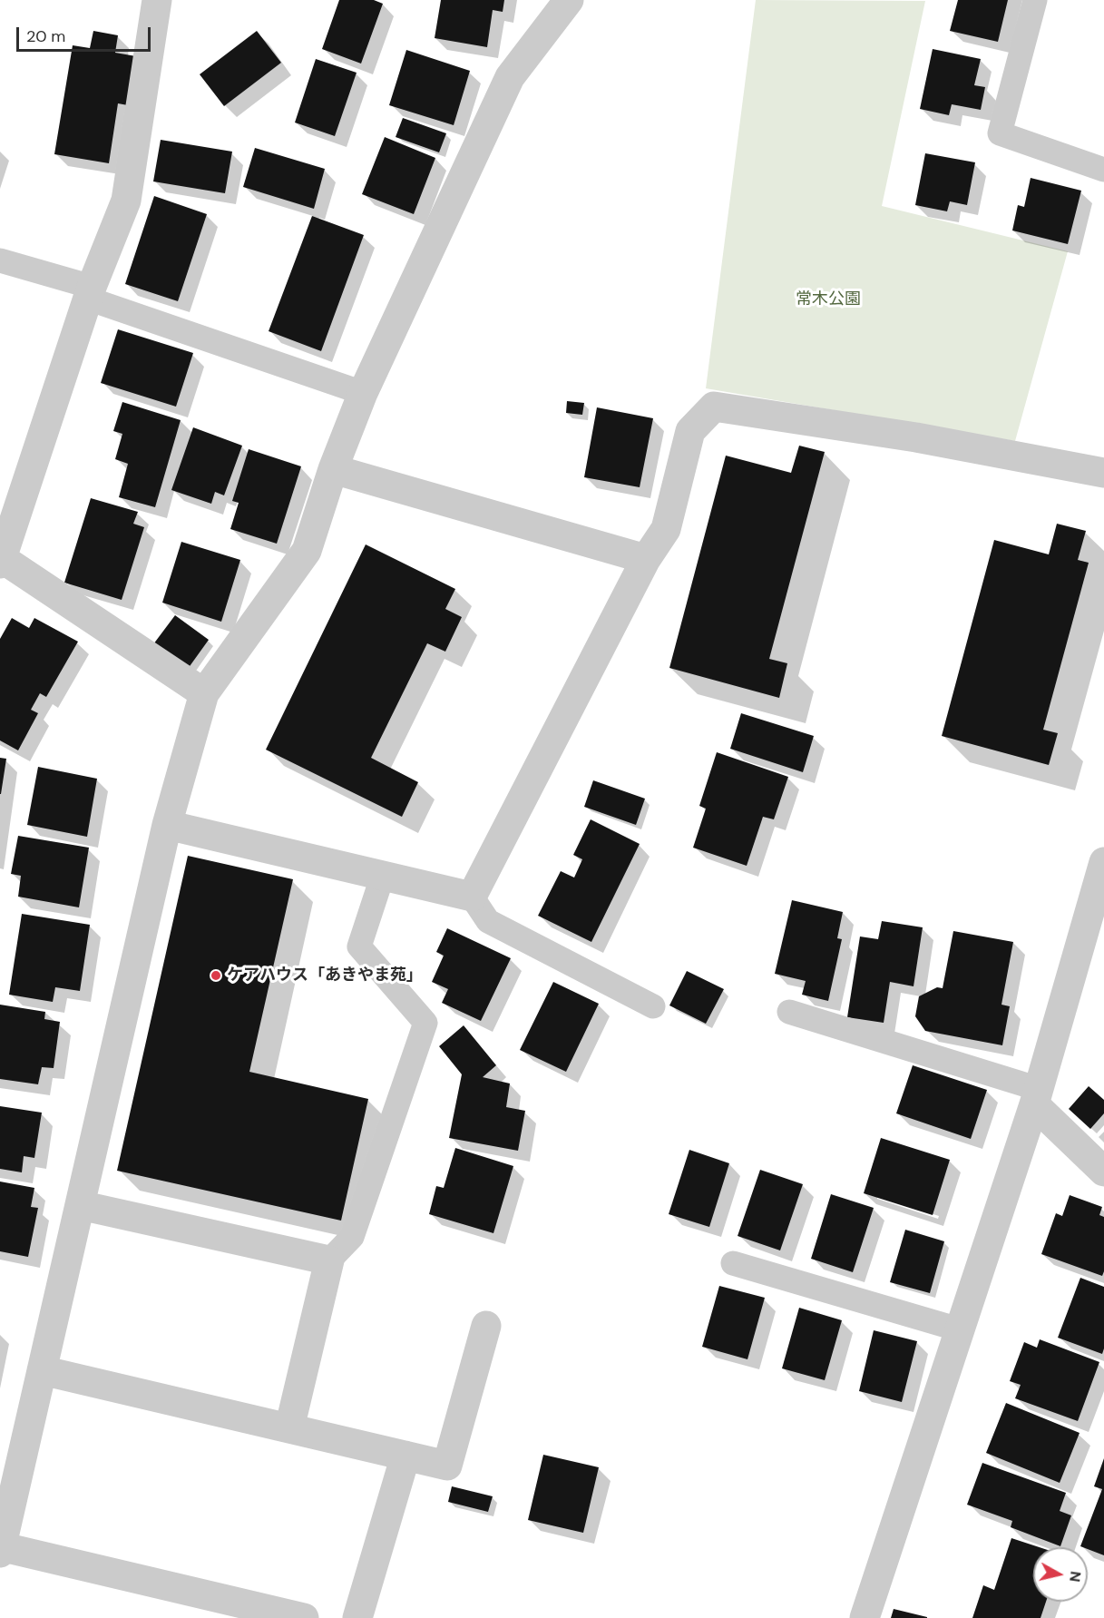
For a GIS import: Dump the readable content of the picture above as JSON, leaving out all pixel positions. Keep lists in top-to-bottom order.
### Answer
{
  "parks": ["常木公園"],
  "places": ["ケアハウス「あきやま苑」"],
  "scale_bar": "20 m",
  "north": "right"
}
